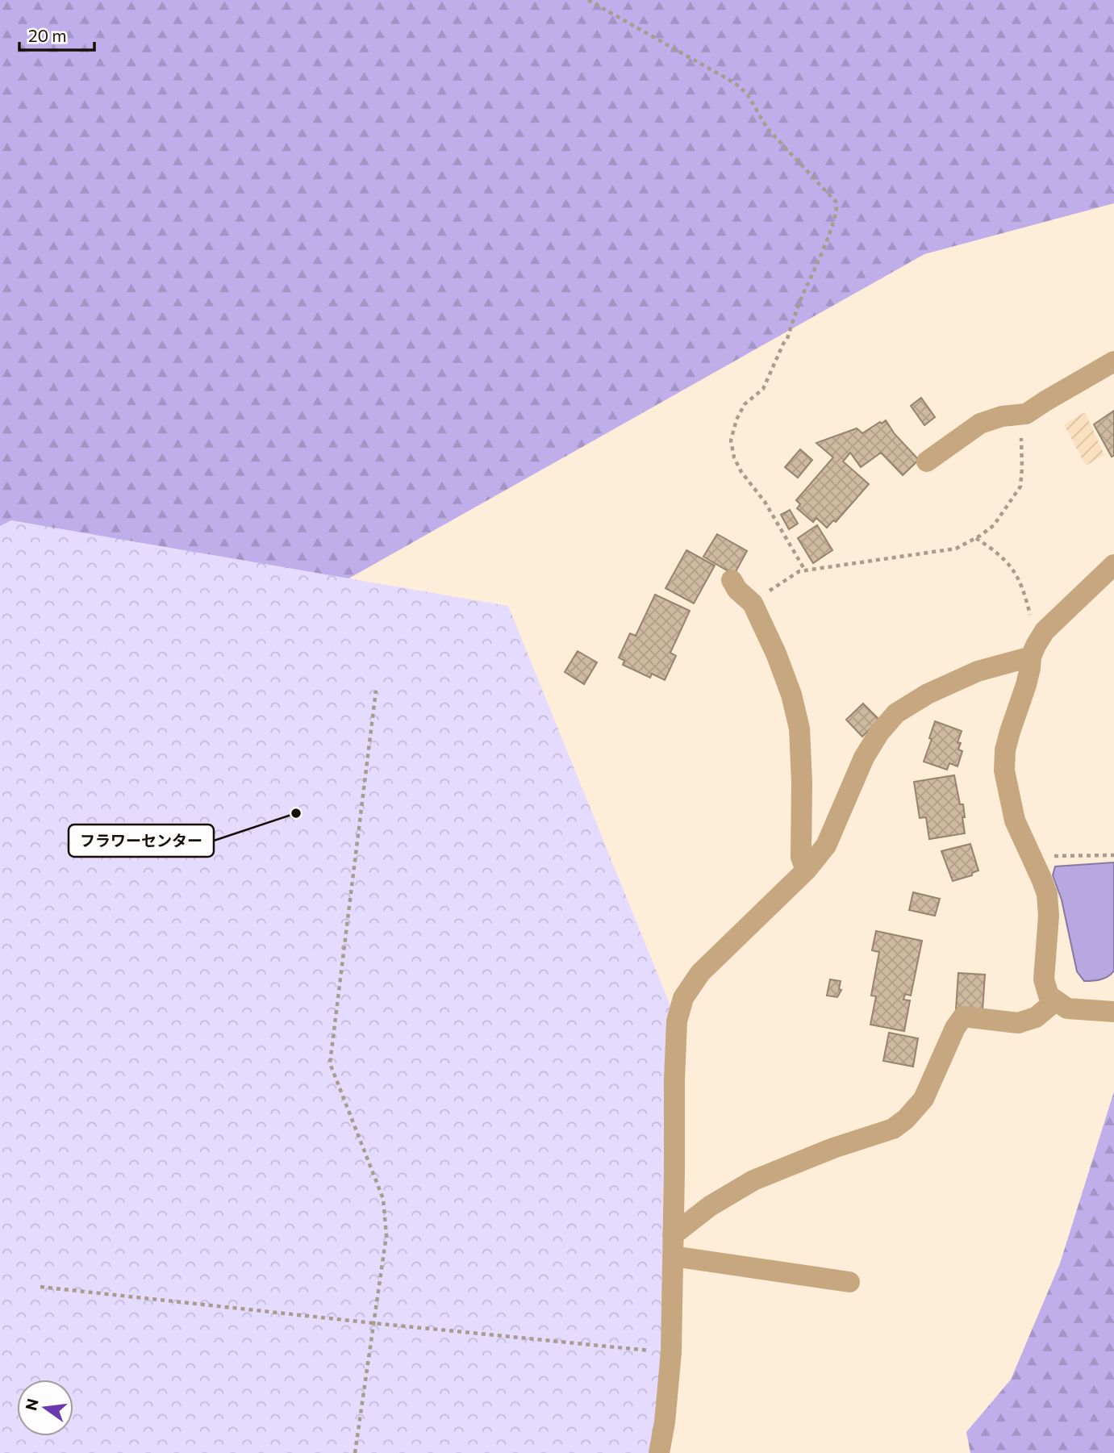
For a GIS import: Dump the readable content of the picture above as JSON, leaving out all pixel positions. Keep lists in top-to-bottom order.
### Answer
{
  "places": ["フラワーセンター"],
  "scale_bar": "20 m",
  "north": "left"
}
